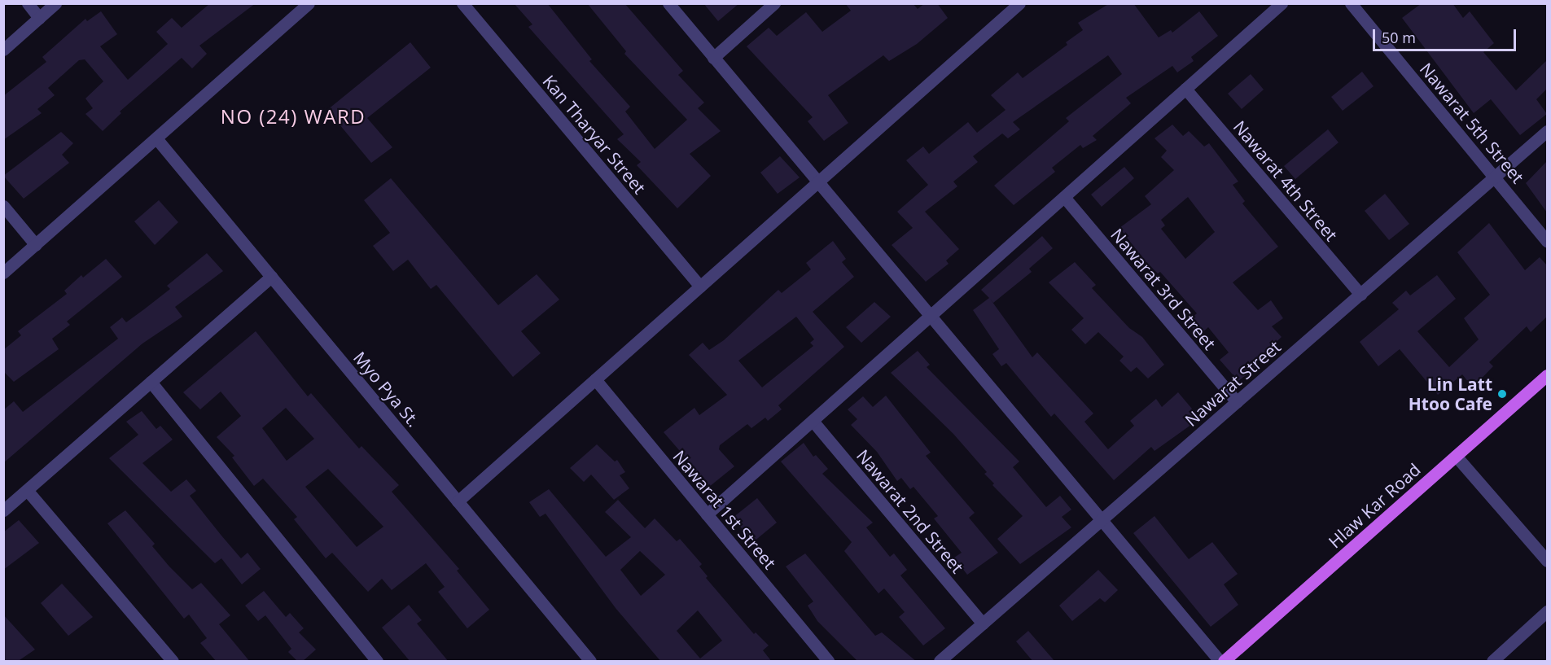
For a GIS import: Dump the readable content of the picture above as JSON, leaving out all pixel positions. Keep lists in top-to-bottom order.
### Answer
{
  "streets": {
    "main road": ["Hlaw Kar Road"],
    "street": [
      "Nawarat 5th Street",
      "Kan Tharyar Street",
      "Nawarat 4th Street",
      "Nawarat 3rd Street",
      "Nawarat Street",
      "Myo Pya St.",
      "Nawarat 1st Street",
      "Nawarat 2nd Street"
    ]
  },
  "crossings": [
    ["Nawarat 5th Street", "Nawarat Street"],
    ["Nawarat 4th Street", "Nawarat Street"],
    ["Nawarat 3rd Street", "Nawarat Street"],
    ["Nawarat Street", "Nawarat 2nd Street"]
  ],
  "districts": ["NO (24) WARD"],
  "places": ["Lin Latt Htoo Cafe"],
  "scale_bar": "50 m"
}
